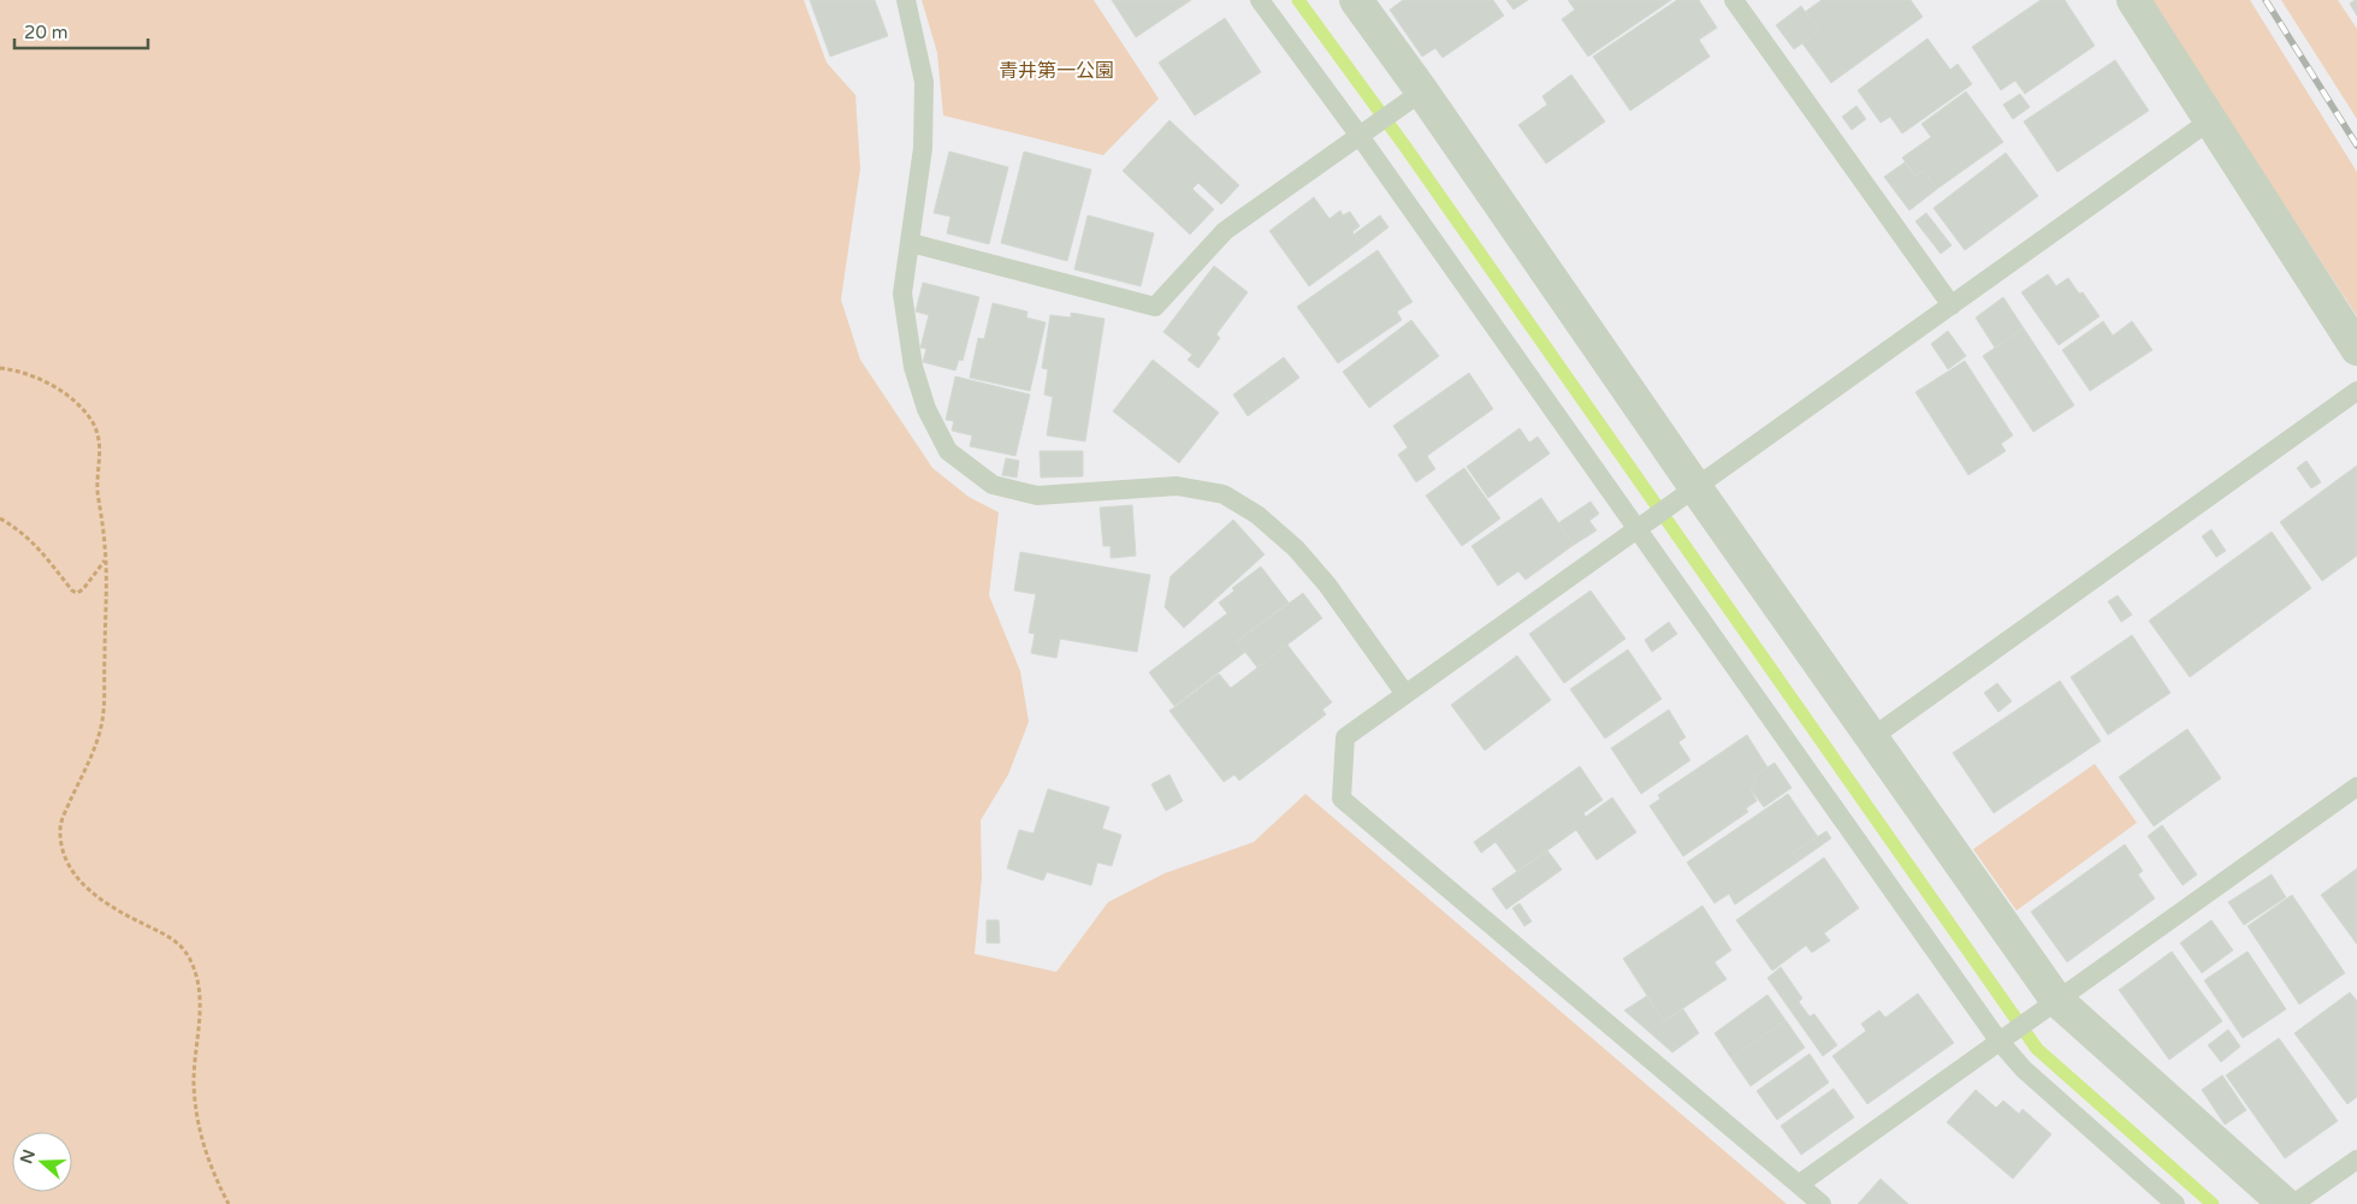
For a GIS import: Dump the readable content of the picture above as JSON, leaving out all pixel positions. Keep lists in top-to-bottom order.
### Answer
{
  "parks": ["青井第一公園"],
  "scale_bar": "20 m",
  "north": "left"
}
